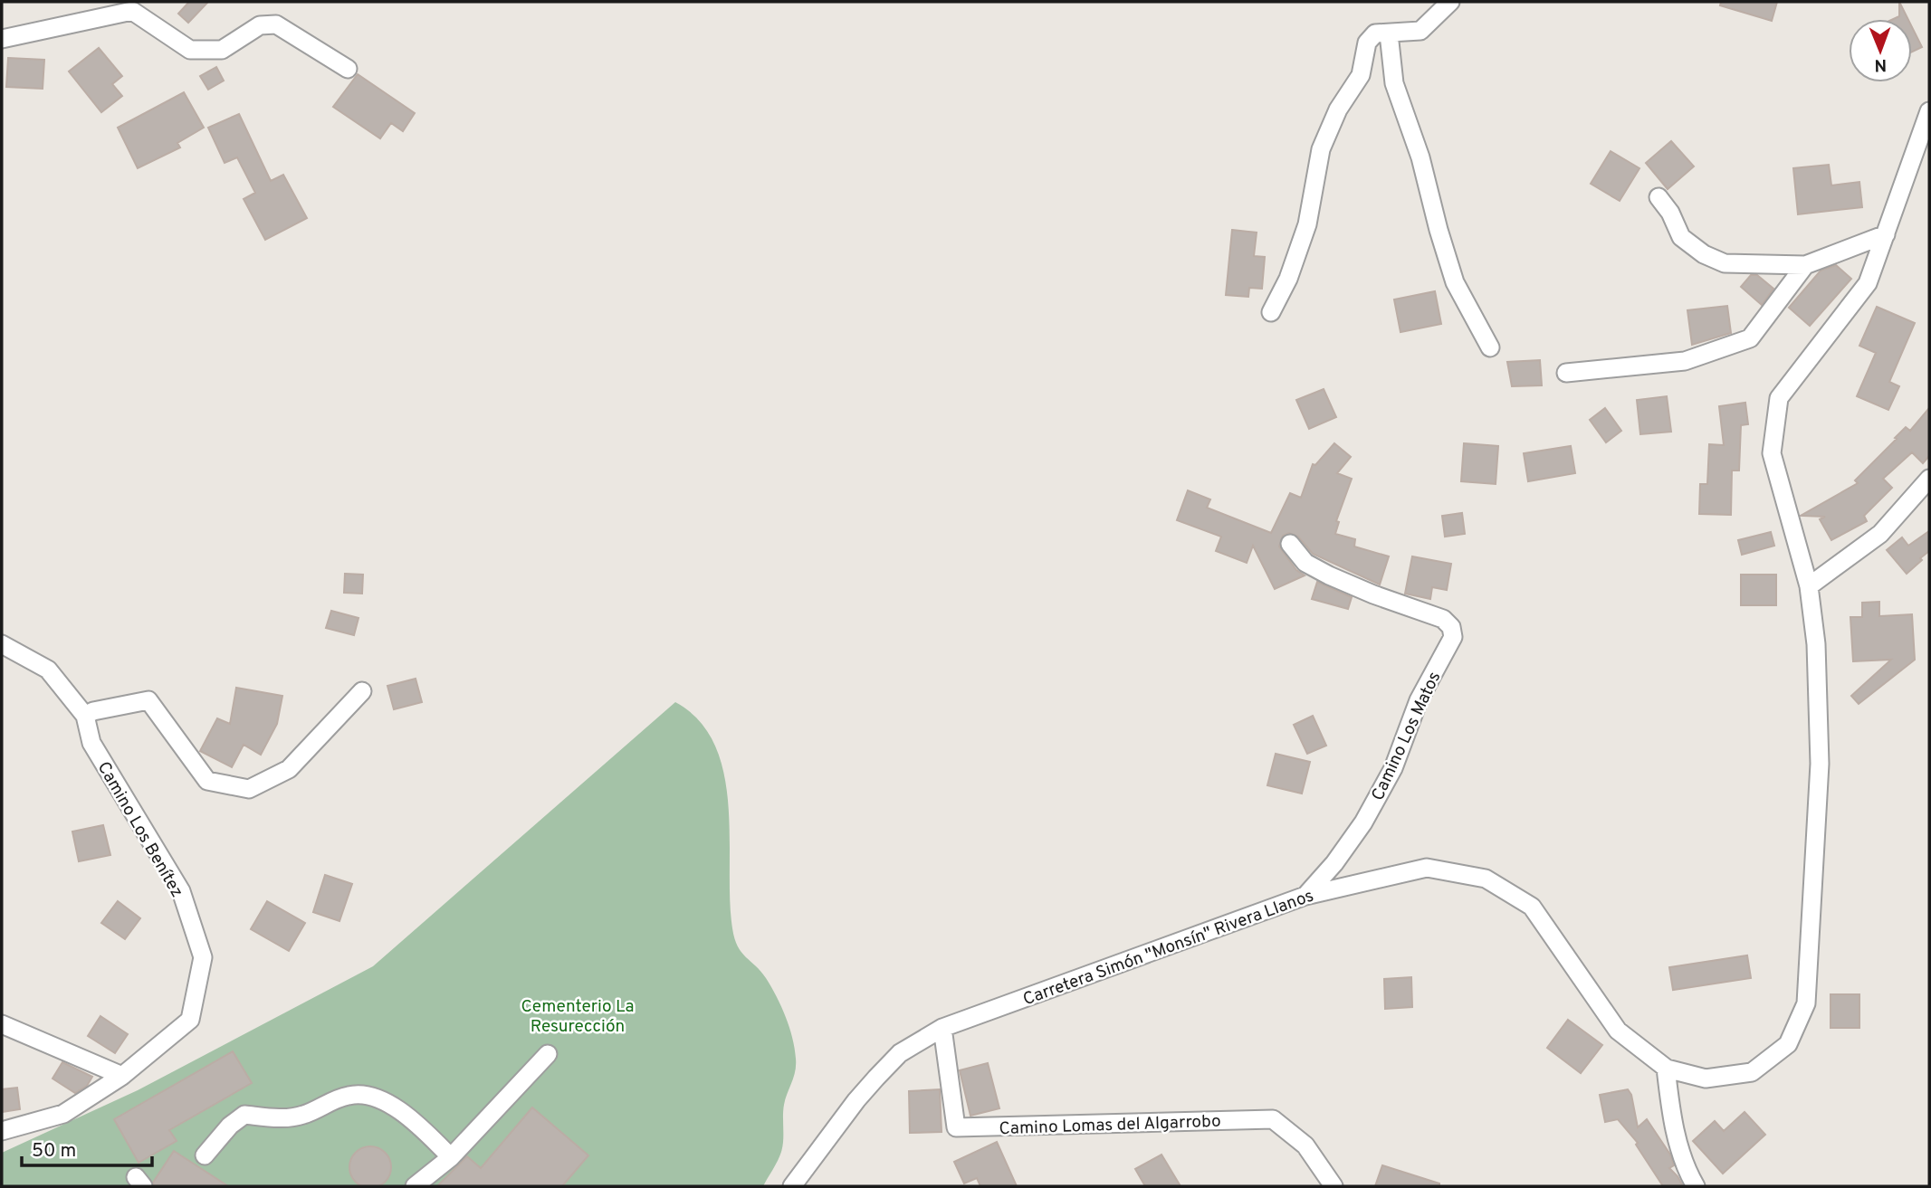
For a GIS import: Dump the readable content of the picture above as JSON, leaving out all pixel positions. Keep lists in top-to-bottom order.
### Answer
{
  "streets": {
    "street": [
      "Camino Los Matos",
      "Camino Los Benítez",
      "Carretera Simón \"Monsín\" Rivera Llanos",
      "Camino Lomas del Algarrobo"
    ]
  },
  "crossings": [
    ["Camino Los Matos", "Carretera Simón \"Monsín\" Rivera Llanos"],
    ["Carretera Simón \"Monsín\" Rivera Llanos", "Camino Lomas del Algarrobo"]
  ],
  "parks": ["Cementerio La Resurección"],
  "scale_bar": "50 m",
  "north": "bottom"
}
